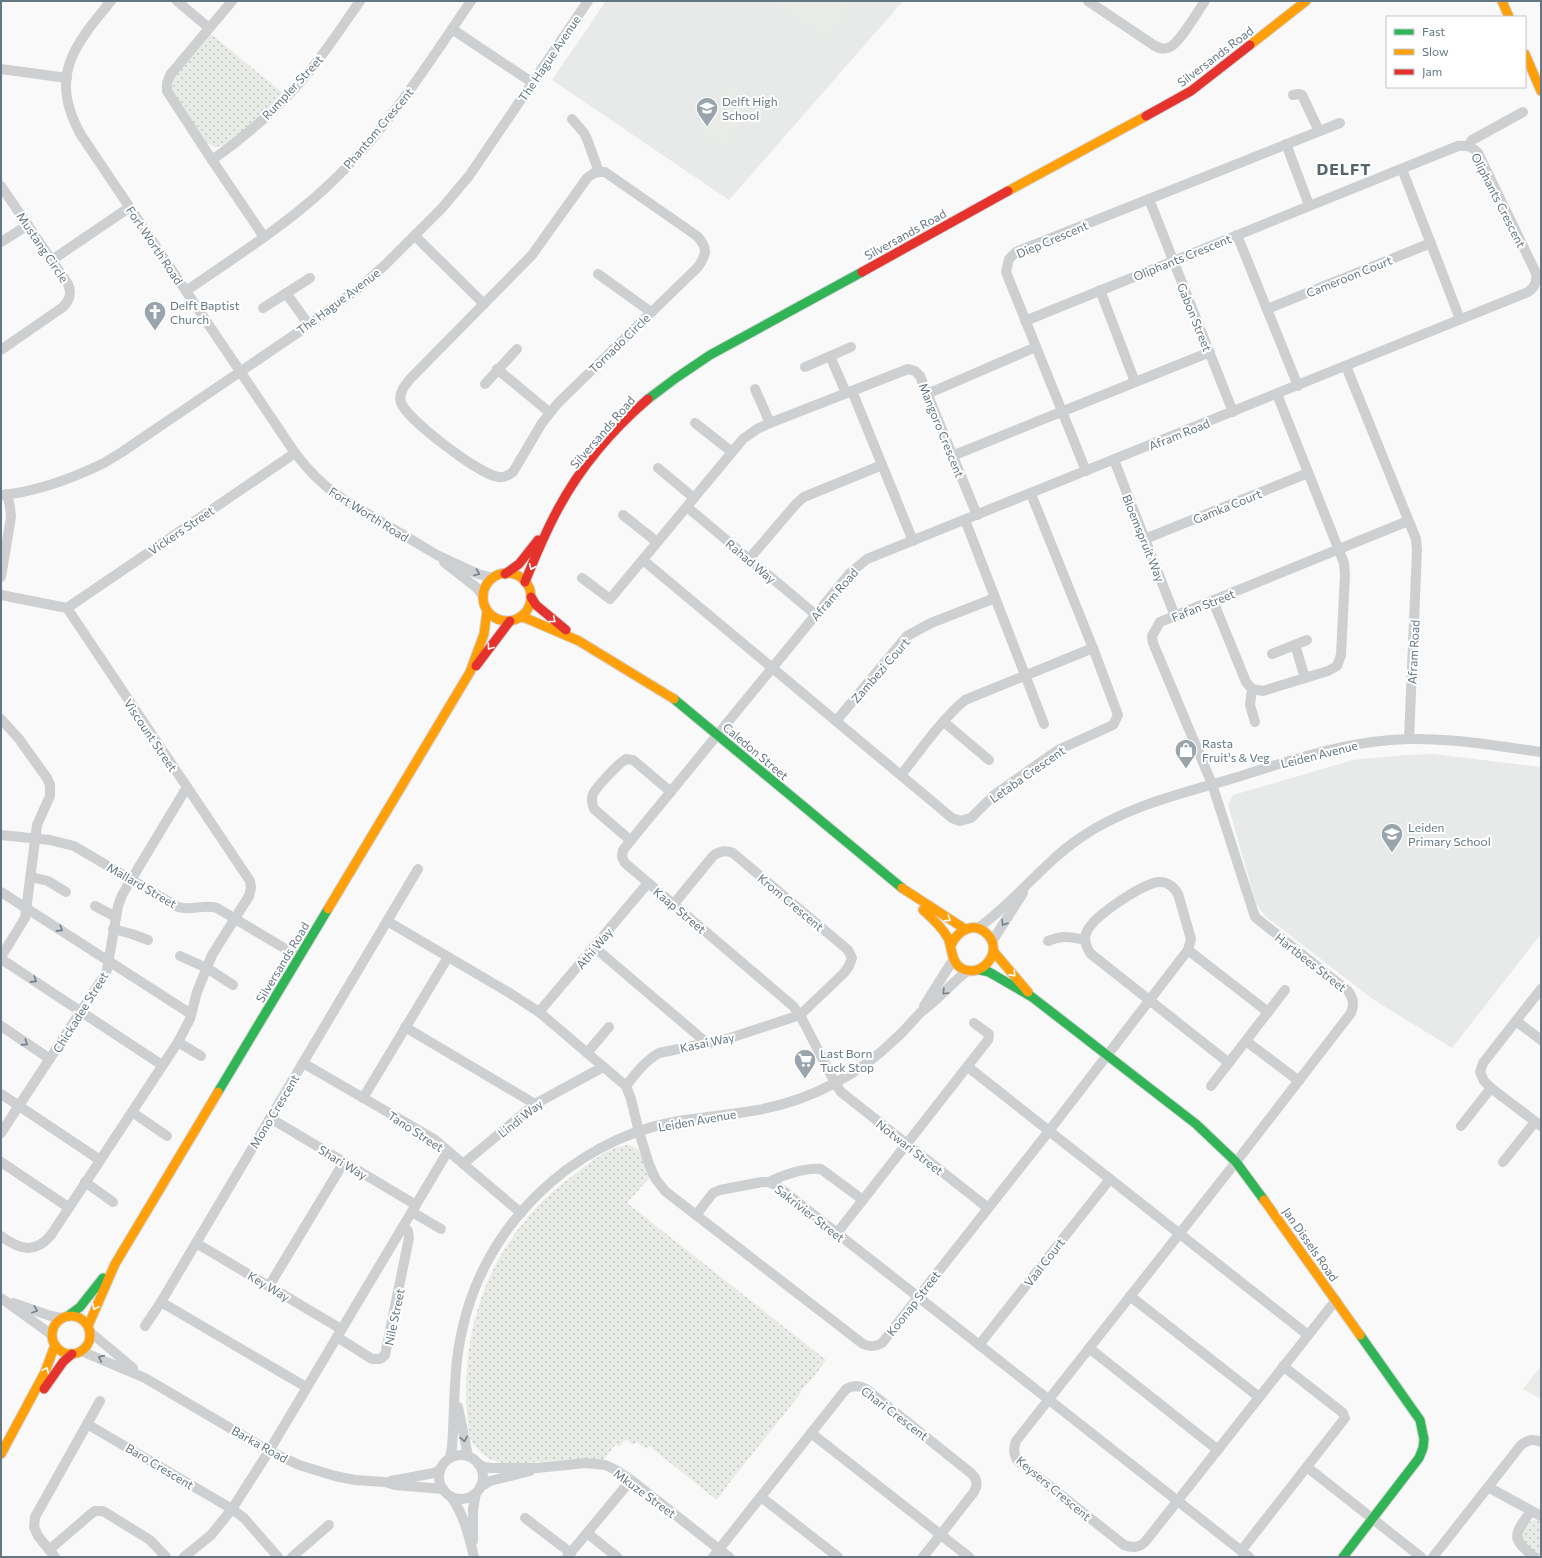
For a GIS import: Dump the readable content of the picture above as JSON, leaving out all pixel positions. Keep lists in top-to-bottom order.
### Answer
{
  "streets": {
    "street": [
      "Silversands Road",
      "The Hague Avenue",
      "Rumpler Street",
      "Phantom Crescent",
      "Oliphants Crescent",
      "Diep Crescent",
      "Fort Worth Road",
      "Mustang Circle",
      "Cameroon Court",
      "Gabon Street",
      "Tornado Circle",
      "Mangoro Crescent",
      "Afram Road",
      "Gamka Court",
      "Vickers Street",
      "Bloemspruit Way",
      "Rahad Way",
      "Fafan Street",
      "Zambezi Court",
      "Viscount Street",
      "Caledon Street",
      "Leiden Avenue",
      "Letaba Crescent",
      "Mallard Street",
      "Krom Crescent",
      "Kaap Street",
      "Athi Way",
      "Hartbees Street",
      "Chickadee Street",
      "Kasai Way",
      "Mono Crescent",
      "Lindi Way",
      "Tano Street",
      "Notwari Street",
      "Shari Way",
      "Sakrivier Street",
      "Jan Dissels Road",
      "Vaal Court",
      "Key Way",
      "Koonap Street",
      "Nile Street",
      "Chari Crescent",
      "Barka Road",
      "Baro Crescent",
      "Keysers Crescent",
      "Mkuze Street"
    ]
  },
  "crossings": [
    ["Silversands Road", "Fort Worth Road"],
    ["Silversands Road", "Caledon Street"],
    ["Silversands Road", "Mallard Street"],
    ["Silversands Road", "Barka Road"],
    ["The Hague Avenue", "Fort Worth Road"],
    ["Phantom Crescent", "Fort Worth Road"],
    ["Oliphants Crescent", "Diep Crescent"],
    ["Oliphants Crescent", "Gabon Street"],
    ["Oliphants Crescent", "Afram Road"],
    ["Diep Crescent", "Gabon Street"],
    ["Diep Crescent", "Afram Road"],
    ["Fort Worth Road", "Vickers Street"],
    ["Fort Worth Road", "Caledon Street"],
    ["Gabon Street", "Afram Road"],
    ["Mangoro Crescent", "Afram Road"],
    ["Mangoro Crescent", "Rahad Way"],
    ["Afram Road", "Bloemspruit Way"],
    ["Afram Road", "Rahad Way"],
    ["Afram Road", "Fafan Street"],
    ["Afram Road", "Caledon Street"],
    ["Afram Road", "Leiden Avenue"],
    ["Afram Road", "Letaba Crescent"],
    ["Afram Road", "Kaap Street"],
    ["Gamka Court", "Bloemspruit Way"],
    ["Vickers Street", "Viscount Street"],
    ["Bloemspruit Way", "Fafan Street"],
    ["Fafan Street", "Leiden Avenue"],
    ["Fafan Street", "Hartbees Street"],
    ["Zambezi Court", "Letaba Crescent"],
    ["Viscount Street", "Mallard Street"],
    ["Viscount Street", "Chickadee Street"],
    ["Caledon Street", "Leiden Avenue"],
    ["Caledon Street", "Kaap Street"],
    ["Caledon Street", "Jan Dissels Road"],
    ["Leiden Avenue", "Kaap Street"],
    ["Leiden Avenue", "Hartbees Street"],
    ["Leiden Avenue", "Tano Street"],
    ["Leiden Avenue", "Notwari Street"],
    ["Leiden Avenue", "Jan Dissels Road"],
    ["Leiden Avenue", "Koonap Street"],
    ["Leiden Avenue", "Barka Road"],
    ["Leiden Avenue", "Mkuze Street"],
    ["Mallard Street", "Chickadee Street"],
    ["Krom Crescent", "Kaap Street"],
    ["Krom Crescent", "Kasai Way"],
    ["Kaap Street", "Athi Way"],
    ["Kaap Street", "Kasai Way"],
    ["Kaap Street", "Notwari Street"],
    ["Hartbees Street", "Jan Dissels Road"],
    ["Hartbees Street", "Keysers Crescent"],
    ["Mono Crescent", "Tano Street"],
    ["Mono Crescent", "Shari Way"],
    ["Mono Crescent", "Key Way"],
    ["Lindi Way", "Tano Street"],
    ["Notwari Street", "Koonap Street"],
    ["Sakrivier Street", "Vaal Court"],
    ["Sakrivier Street", "Koonap Street"],
    ["Sakrivier Street", "Keysers Crescent"],
    ["Jan Dissels Road", "Koonap Street"],
    ["Jan Dissels Road", "Keysers Crescent"],
    ["Key Way", "Nile Street"],
    ["Chari Crescent", "Mkuze Street"],
    ["Barka Road", "Mkuze Street"]
  ],
  "districts": ["DELFT"],
  "places": {
    "school or university": ["Delft High School", "Leiden Primary School"],
    "church": ["Delft Baptist Church"],
    "shop": ["Rasta Fruit's & Veg"],
    "supermarket": ["Last Born Tuck Stop"]
  },
  "legend": ["Fast", "Slow", "Jam"]
}
